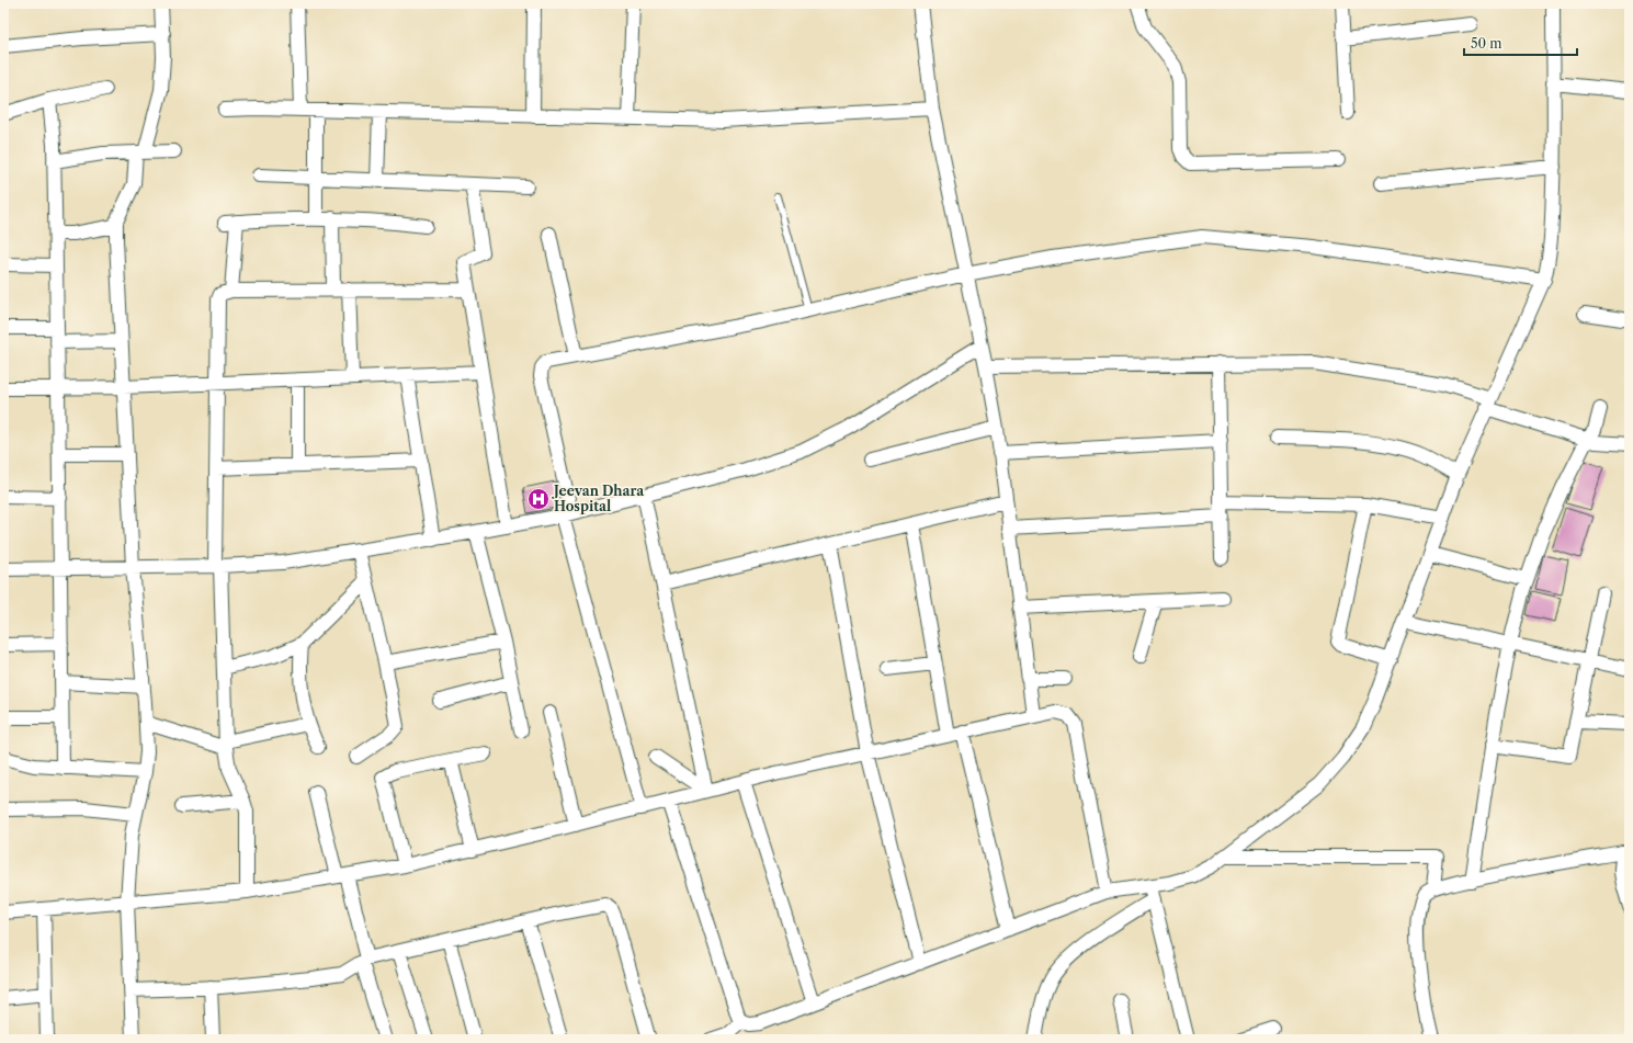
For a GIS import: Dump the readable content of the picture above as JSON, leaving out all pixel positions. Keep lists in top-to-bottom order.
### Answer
{
  "places": {
    "hospital": ["Jeevan Dhara Hospital"]
  },
  "scale_bar": "50 m"
}
